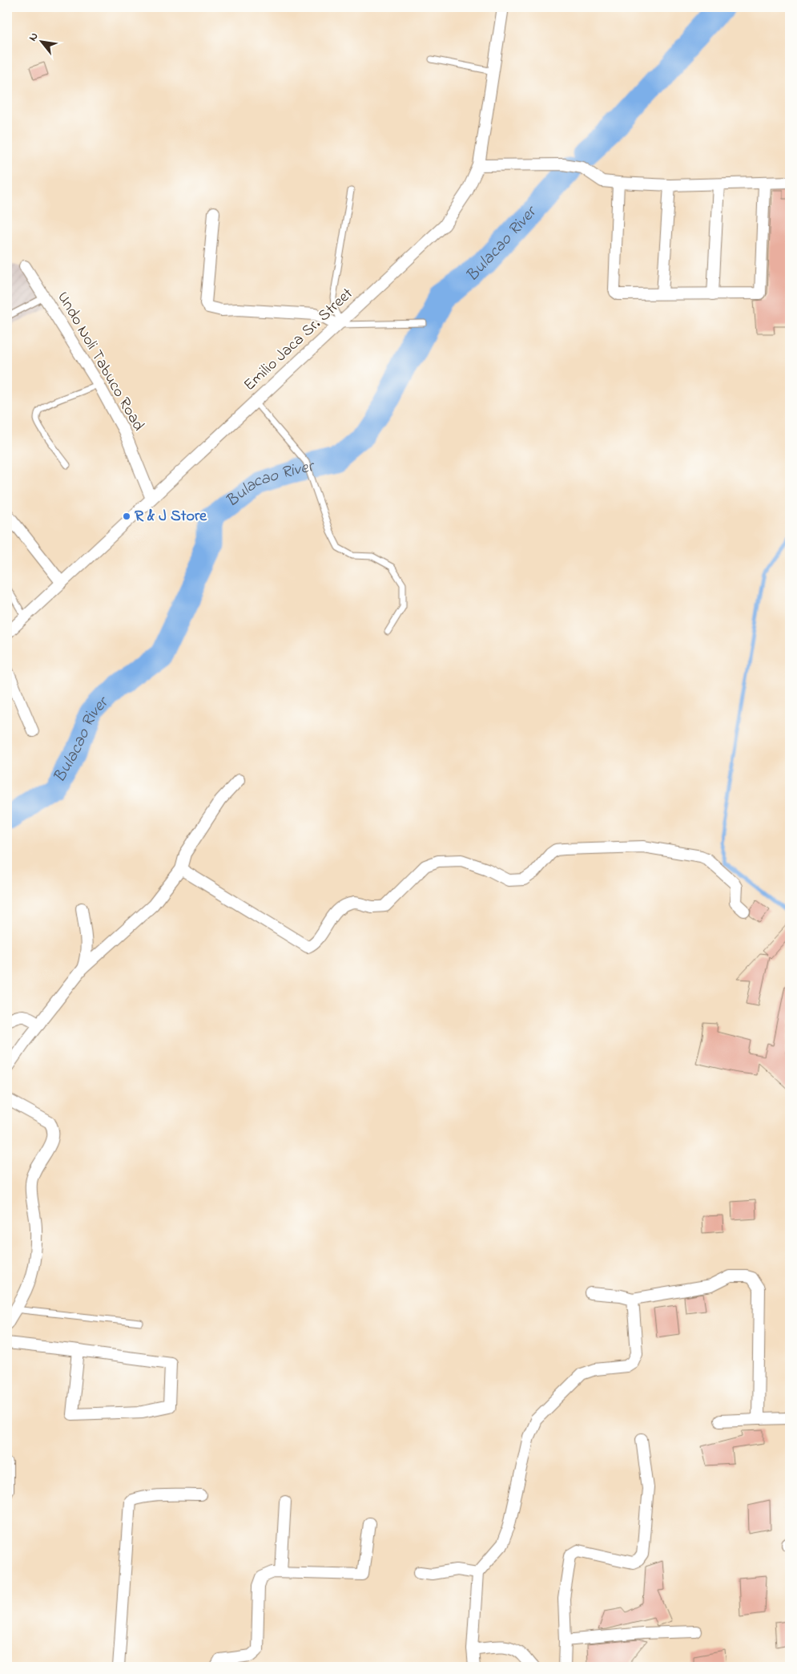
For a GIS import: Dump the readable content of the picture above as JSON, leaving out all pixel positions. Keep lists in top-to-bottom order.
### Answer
{
  "streets": {
    "street": ["Emilio Jaca Sr. Street", "Undo Noli Tabuco Road"]
  },
  "crossings": [
    ["Emilio Jaca Sr. Street", "Undo Noli Tabuco Road"]
  ],
  "water": ["Bulacao River"],
  "places": ["R & J Store"],
  "north": "top left"
}
